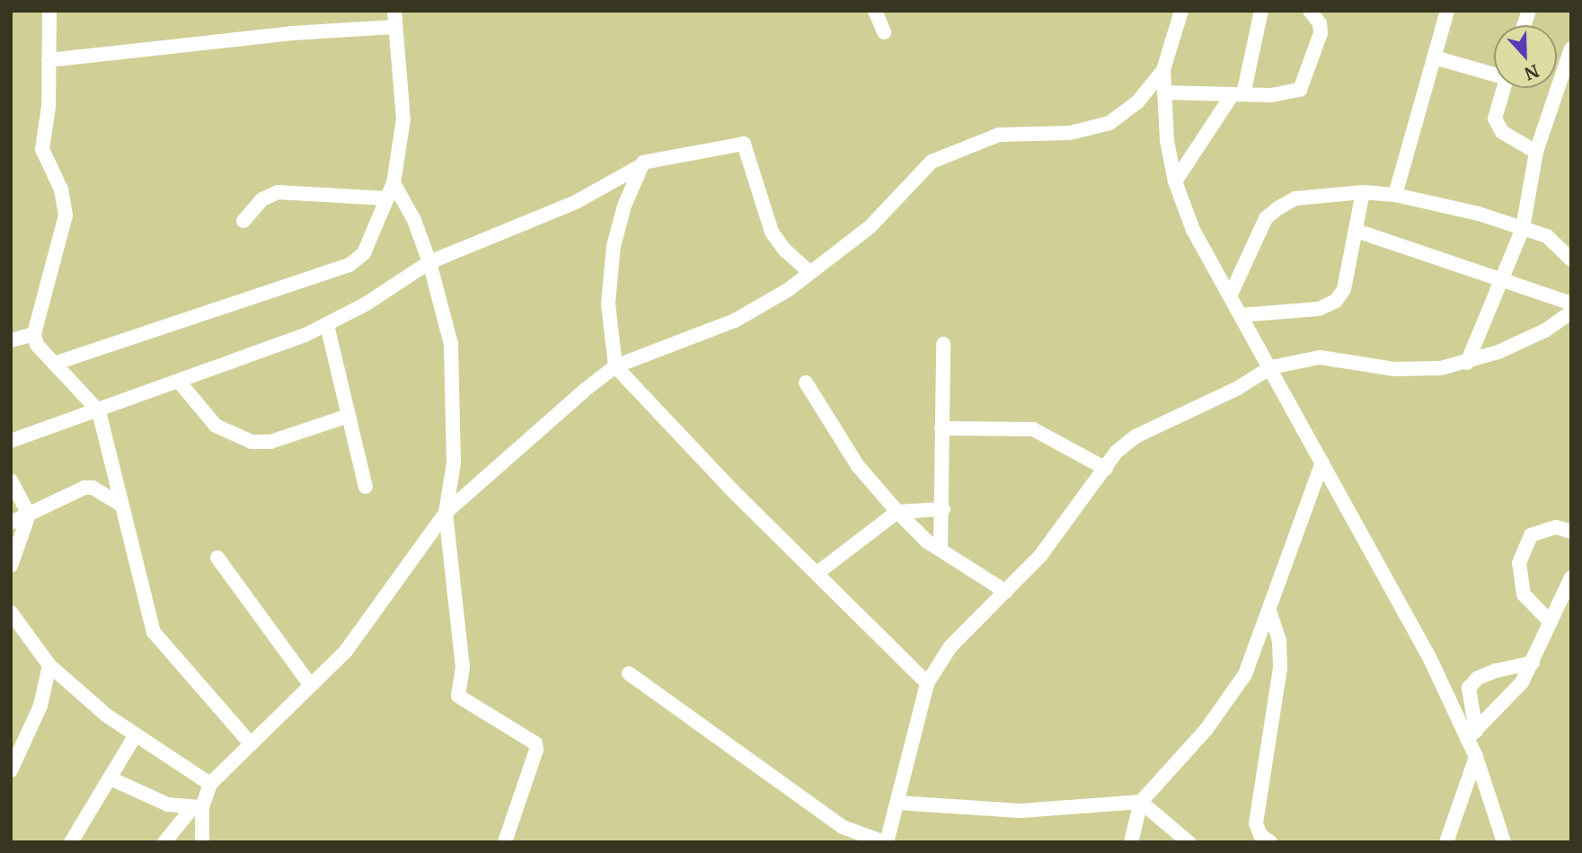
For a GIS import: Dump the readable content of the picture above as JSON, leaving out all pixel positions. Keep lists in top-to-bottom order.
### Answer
{
  "north": "bottom"
}
